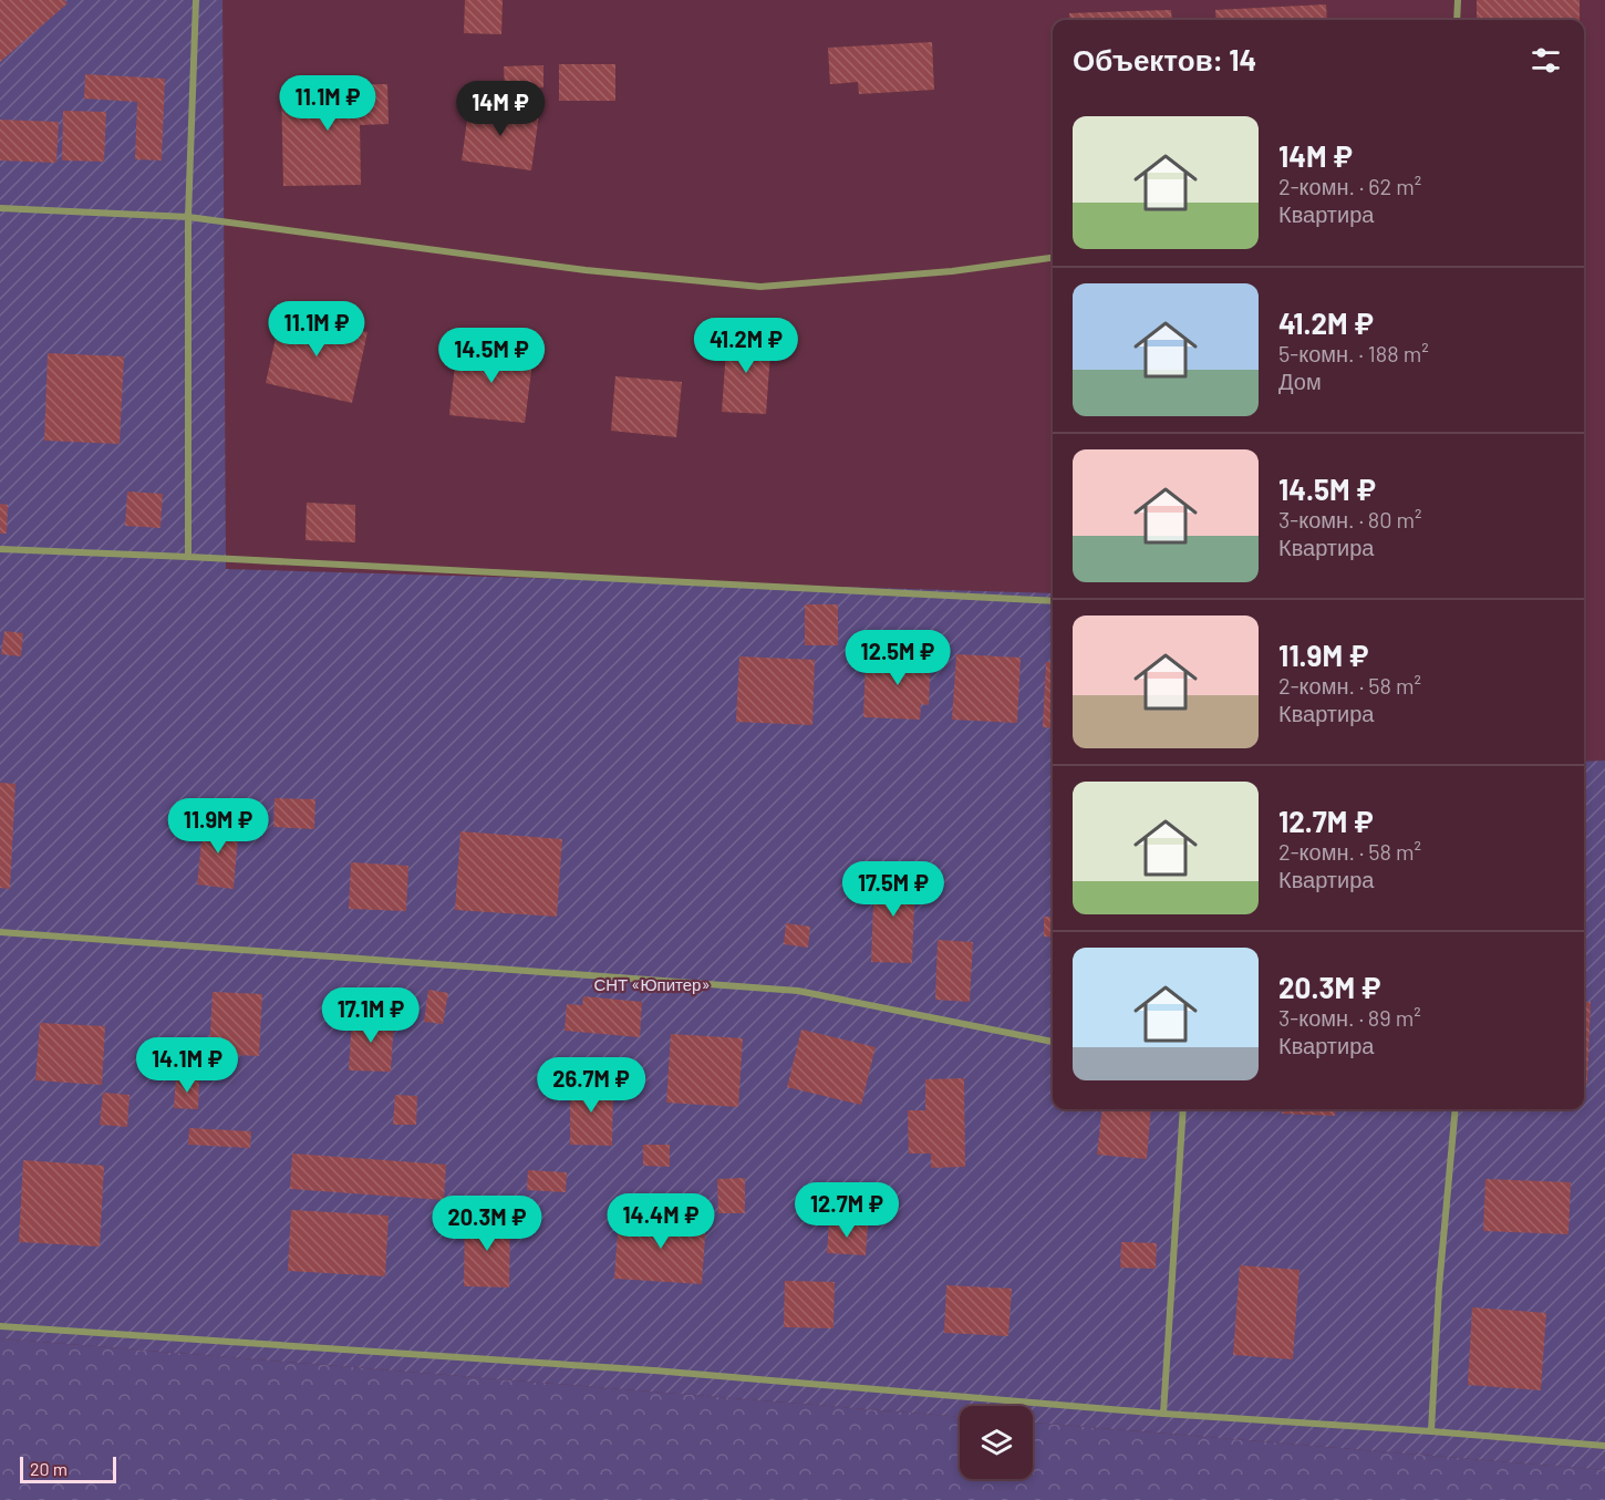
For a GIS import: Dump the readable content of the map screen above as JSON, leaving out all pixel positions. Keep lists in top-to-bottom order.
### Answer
{
  "parks": ["СНТ «Юпитер»"],
  "scale_bar": "20 m",
  "page": {
    "heading": "Объектов: 14",
    "price": [
      "11.1M ₽",
      "14M ₽",
      "11.1M ₽",
      "41.2M ₽",
      "14.5M ₽",
      "12.5M ₽",
      "11.9M ₽",
      "17.5M ₽",
      "17.1M ₽",
      "14.1M ₽",
      "26.7M ₽",
      "12.7M ₽",
      "14.4M ₽",
      "20.3M ₽"
    ],
    "list": [
      {
        "name": "14M ₽",
        "note": "2-комн. · 62 m² · Квартира"
      },
      {
        "name": "41.2M ₽",
        "note": "5-комн. · 188 m² · Дом"
      },
      {
        "name": "14.5M ₽",
        "note": "3-комн. · 80 m² · Квартира"
      },
      {
        "name": "11.9M ₽",
        "note": "2-комн. · 58 m² · Квартира"
      },
      {
        "name": "12.7M ₽",
        "note": "2-комн. · 58 m² · Квартира"
      },
      {
        "name": "20.3M ₽",
        "note": "3-комн. · 89 m² · Квартира"
      }
    ],
    "scale": "20 m"
  }
}
